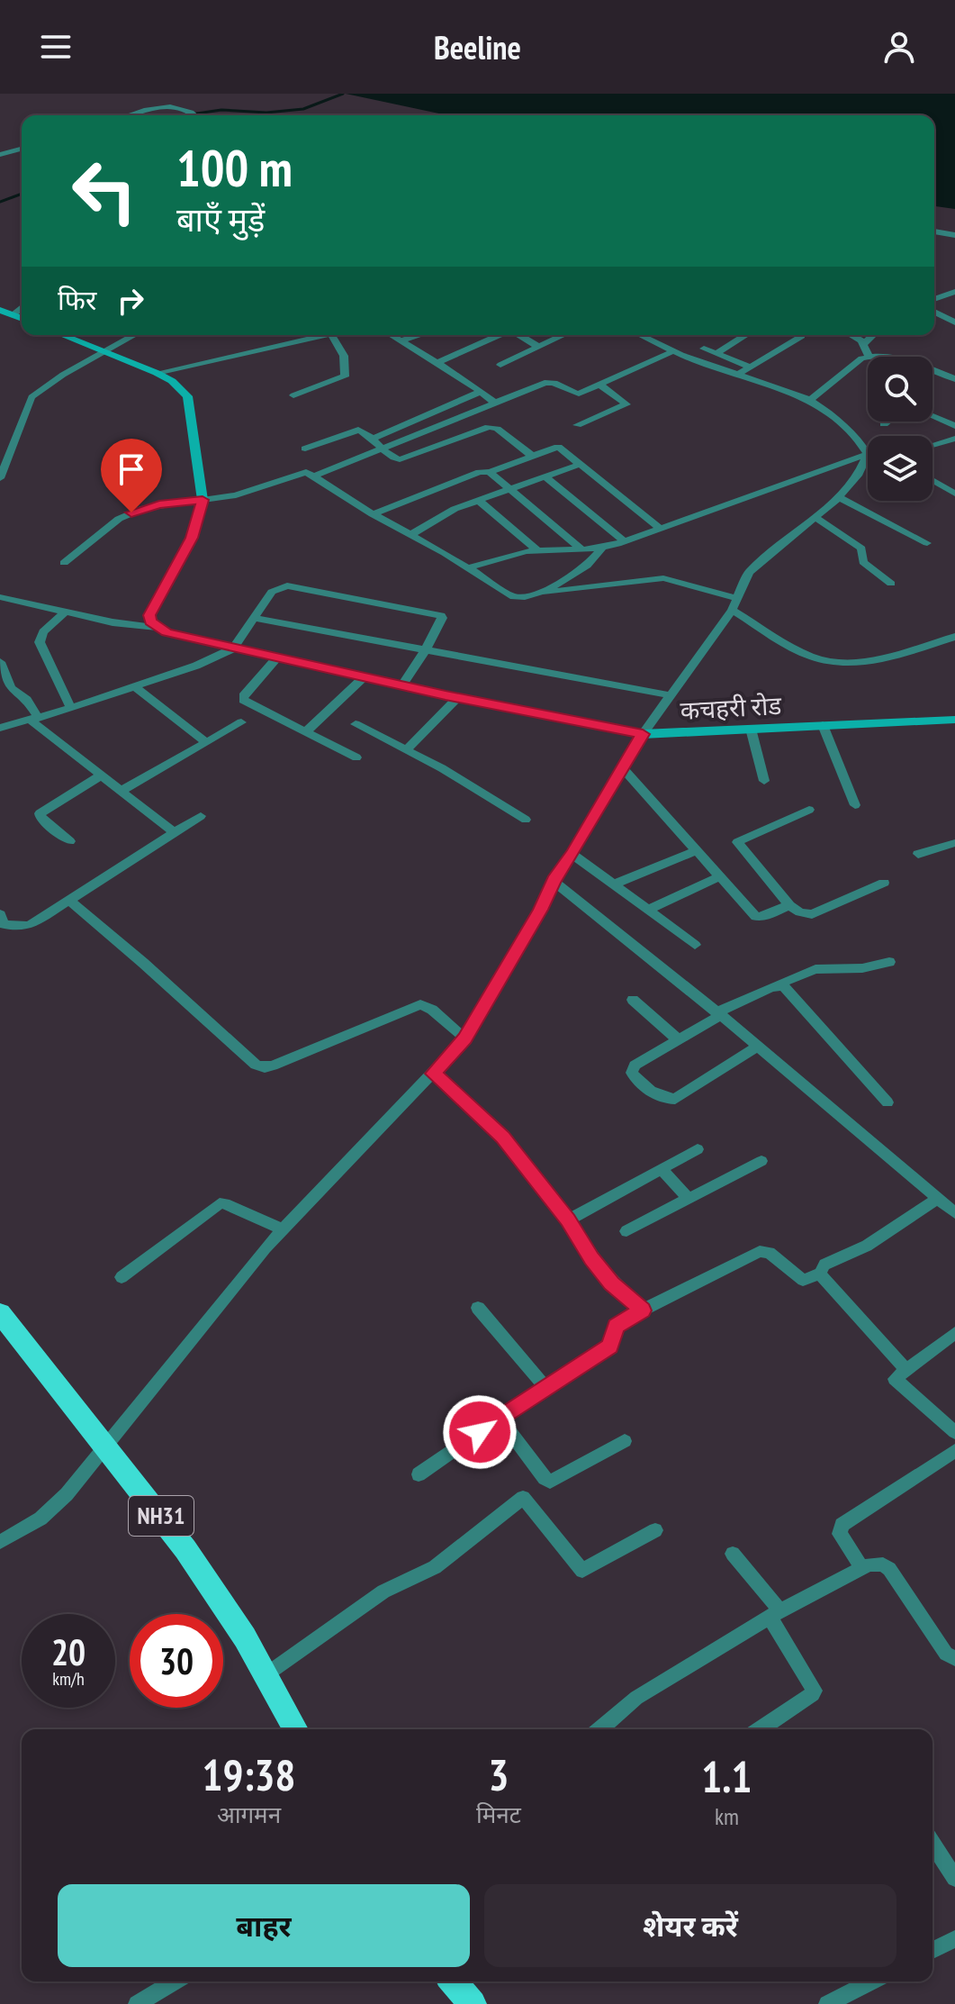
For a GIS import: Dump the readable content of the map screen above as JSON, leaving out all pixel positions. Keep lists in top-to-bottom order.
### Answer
{
  "streets": {
    "highway": ["NH31"],
    "main road": ["कचहरी रोड"]
  },
  "page": {
    "header": "Beeline",
    "turn": ["100 m", "बाएँ मुड़ें"],
    "then": "फिर",
    "speed": "20 km/h",
    "limit": "30",
    "eta": [
      "19:38",
      "आगमन",
      "3",
      "मिनट",
      "1.1",
      "km"
    ],
    "buttons": ["बाहर", "शेयर करें"]
  }
}
